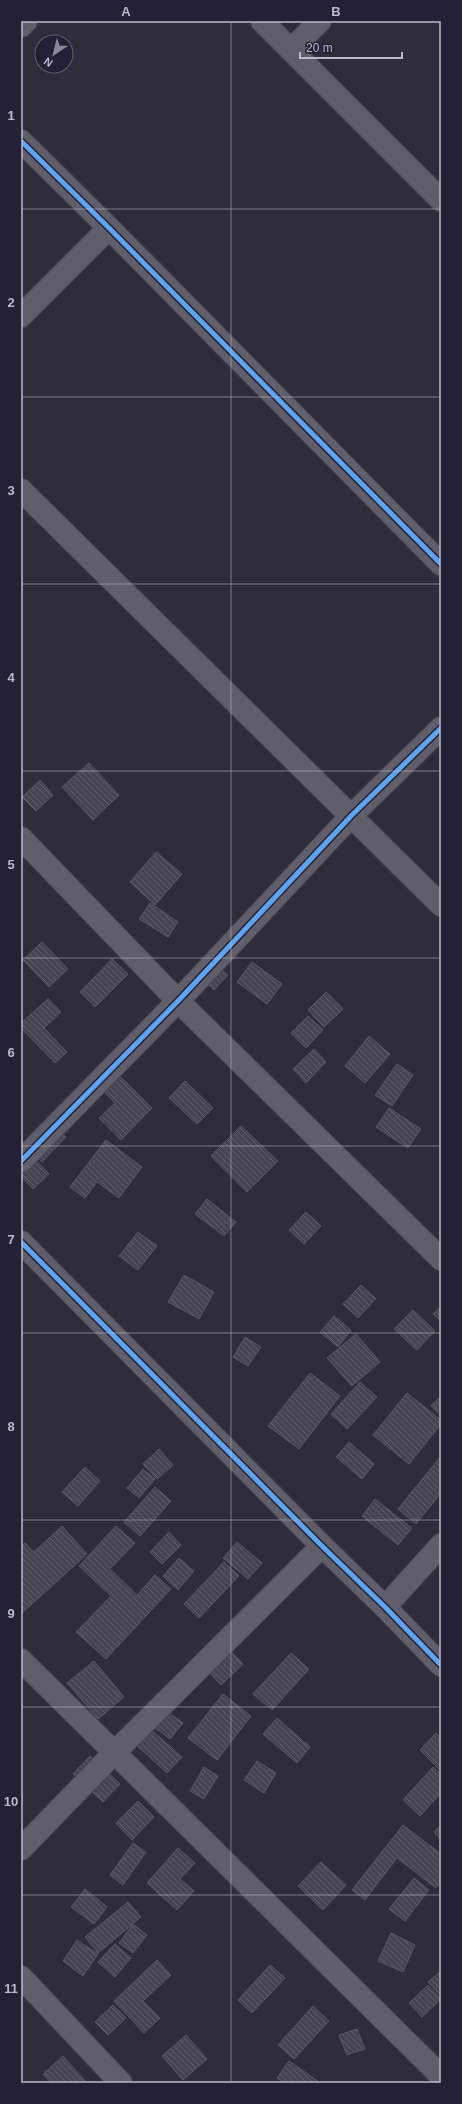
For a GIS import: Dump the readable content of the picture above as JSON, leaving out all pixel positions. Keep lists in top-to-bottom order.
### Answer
{
  "scale_bar": "20 m",
  "north": "bottom left",
  "grid": {
    "columns": ["A", "B"],
    "rows": [
      "1",
      "2",
      "3",
      "4",
      "5",
      "6",
      "7",
      "8",
      "9",
      "10",
      "11"
    ]
  }
}
